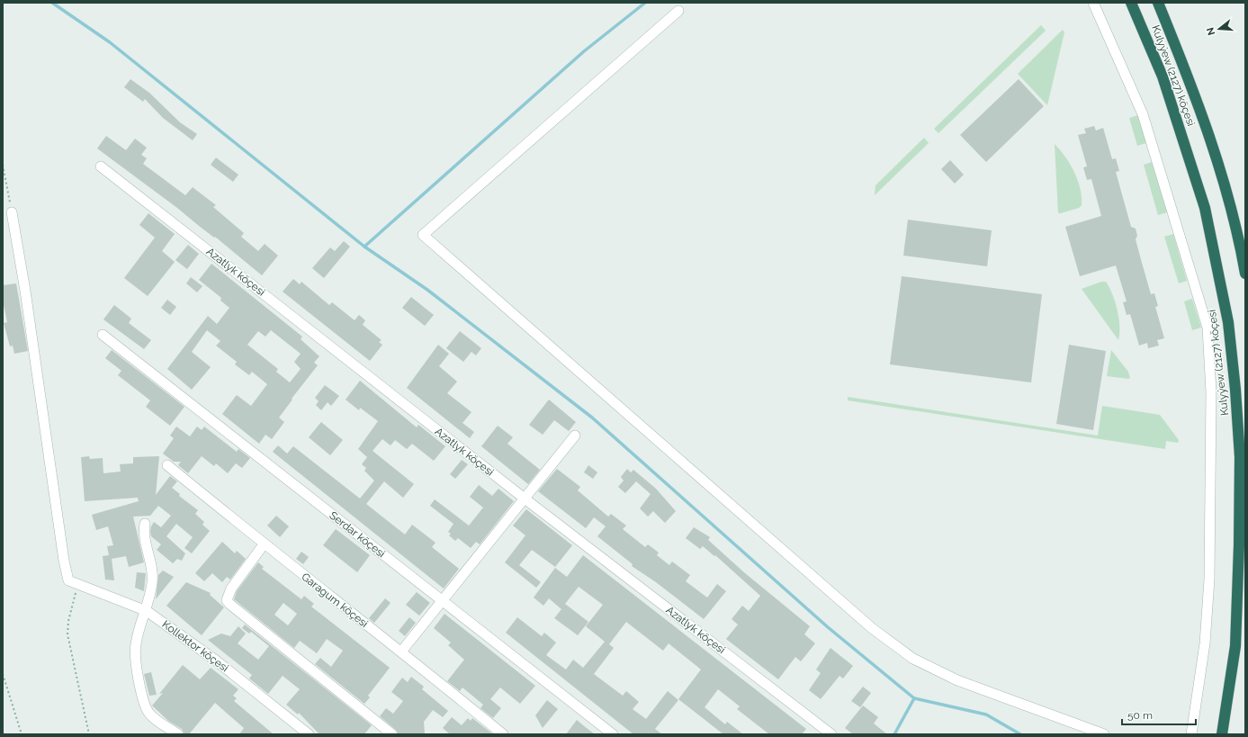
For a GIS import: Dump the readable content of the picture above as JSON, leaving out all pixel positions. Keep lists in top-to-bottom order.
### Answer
{
  "streets": {
    "highway": ["Kulyýew (2127) köçesi"],
    "street": [
      "Azatlyk köçesi",
      "Serdar köçesi",
      "Garagum köçesi",
      "Kollektor köçesi"
    ]
  },
  "scale_bar": "50 m",
  "north": "left"
}
